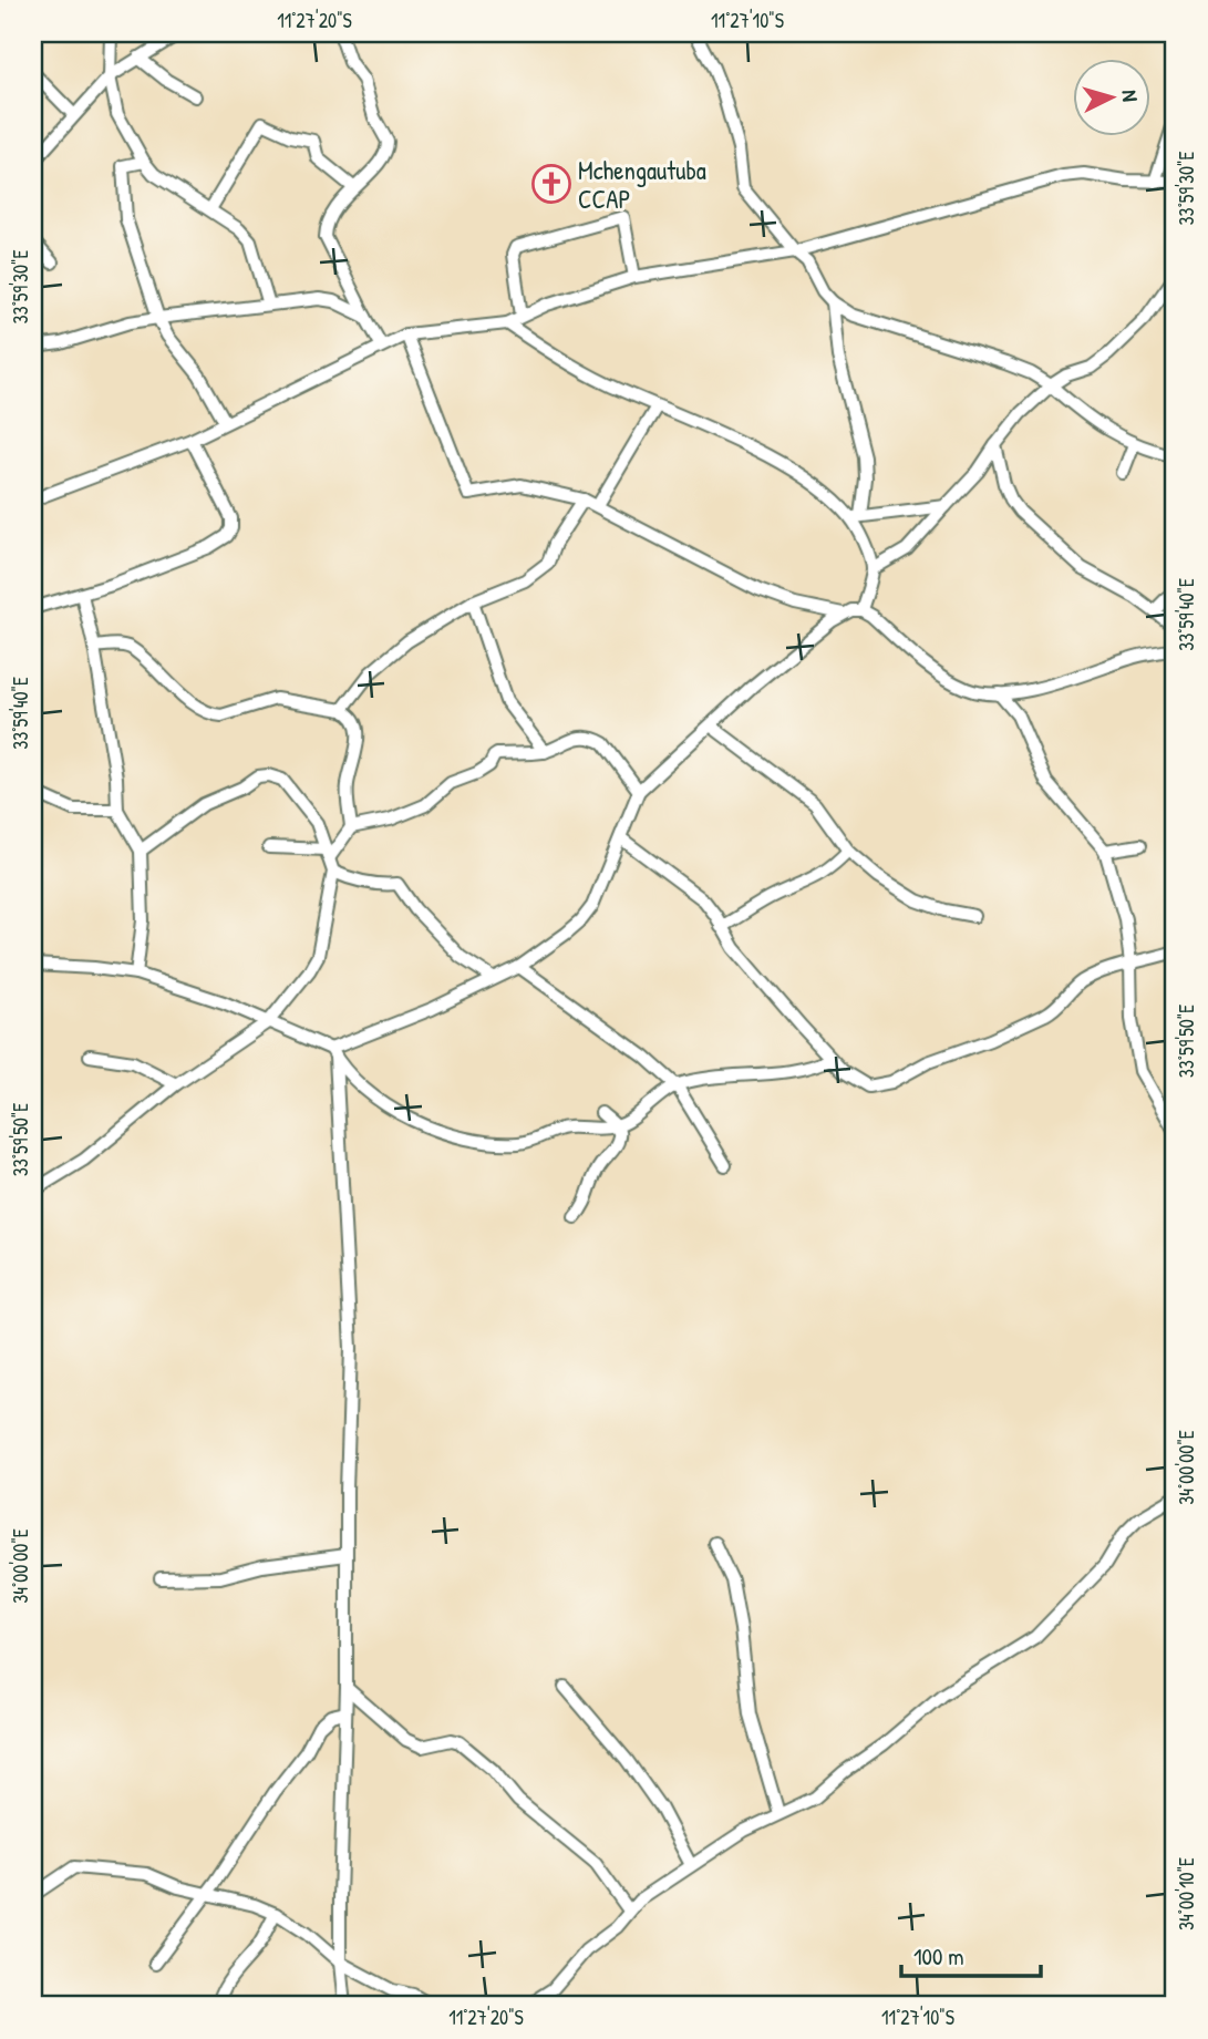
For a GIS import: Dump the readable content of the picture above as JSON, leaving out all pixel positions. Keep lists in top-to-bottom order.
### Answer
{
  "places": {
    "church": ["Mchengautuba CCAP"]
  },
  "scale_bar": "100 m",
  "north": "right",
  "coordinates": [
    "11°27'20\"S",
    "11°27'10\"S",
    "33°59'30\"E",
    "33°59'40\"E",
    "33°59'50\"E",
    "34°00'00\"E",
    "34°00'10\"E"
  ]
}
